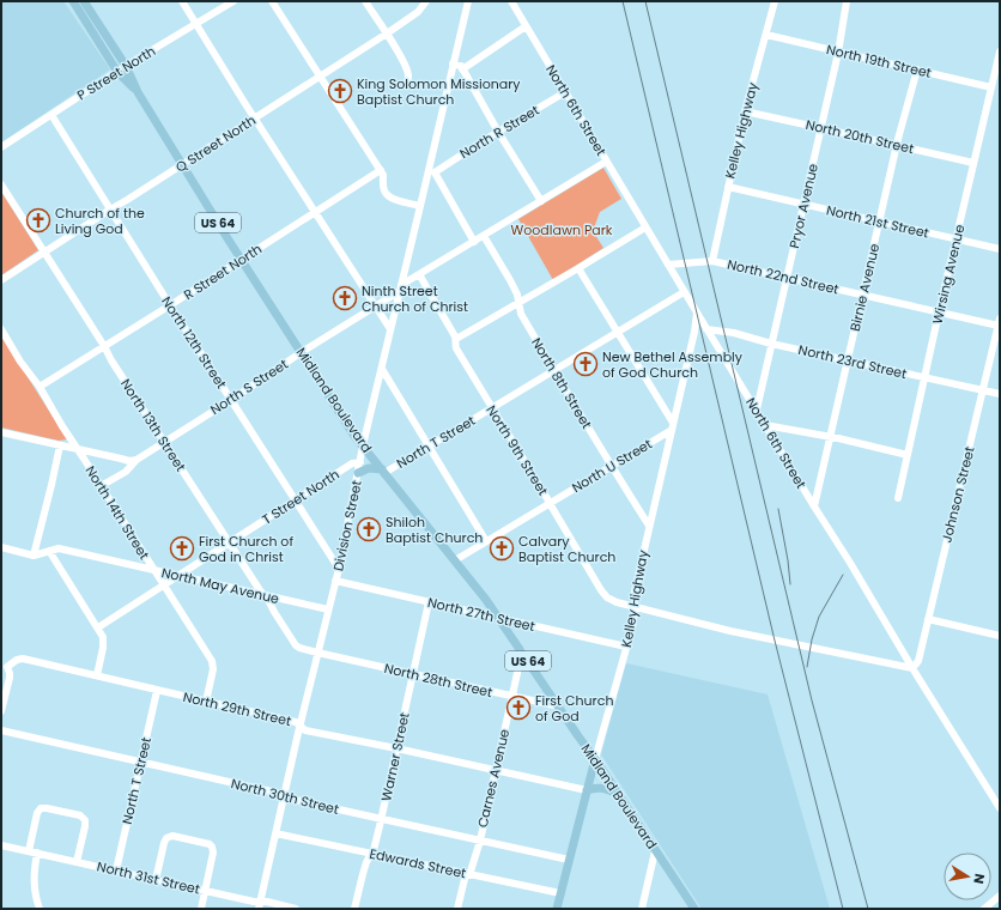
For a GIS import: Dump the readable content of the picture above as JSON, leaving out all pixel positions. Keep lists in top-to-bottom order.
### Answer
{
  "streets": {
    "main road": ["Kelley Highway", "US 64", "Midland Boulevard"],
    "street": [
      "North 19th Street",
      "P Street North",
      "North 6th Street",
      "North R Street",
      "North 20th Street",
      "Q Street North",
      "Pryor Avenue",
      "North 21st Street",
      "R Street North",
      "Wirsing Avenue",
      "North 22nd Street",
      "Birnie Avenue",
      "North 12th Street",
      "North 23rd Street",
      "North 8th Street",
      "North S Street",
      "North 13th Street",
      "North T Street",
      "North 9th Street",
      "North U Street",
      "Johnson Street",
      "T Street North",
      "North 14th Street",
      "Division Street",
      "North May Avenue",
      "North 27th Street",
      "North 28th Street",
      "North 29th Street",
      "Warner Street",
      "Carnes Avenue",
      "North 30th Street",
      "Edwards Street",
      "North 31st Street"
    ]
  },
  "crossings": [
    ["North 19th Street", "Kelley Highway"],
    ["North 19th Street", "Pryor Avenue"],
    ["North 19th Street", "Wirsing Avenue"],
    ["North 19th Street", "Birnie Avenue"],
    ["P Street North", "North 12th Street"],
    ["P Street North", "Midland Boulevard"],
    ["North 6th Street", "Kelley Highway"],
    ["North 6th Street", "North R Street"],
    ["North 6th Street", "Pryor Avenue"],
    ["North 6th Street", "North 22nd Street"],
    ["North 6th Street", "Birnie Avenue"],
    ["North 6th Street", "North 23rd Street"],
    ["North 6th Street", "North S Street"],
    ["North 6th Street", "North T Street"],
    ["North 6th Street", "Johnson Street"],
    ["Kelley Highway", "North 20th Street"],
    ["Kelley Highway", "North 21st Street"],
    ["Kelley Highway", "North 22nd Street"],
    ["Kelley Highway", "North 8th Street"],
    ["Kelley Highway", "Midland Boulevard"],
    ["Kelley Highway", "North 9th Street"],
    ["Kelley Highway", "North U Street"],
    ["Kelley Highway", "North 27th Street"],
    ["Kelley Highway", "North 29th Street"],
    ["Kelley Highway", "North 30th Street"],
    ["Kelley Highway", "Edwards Street"],
    ["North R Street", "Division Street"],
    ["North 20th Street", "Pryor Avenue"],
    ["North 20th Street", "Wirsing Avenue"],
    ["North 20th Street", "Birnie Avenue"],
    ["Q Street North", "North 12th Street"],
    ["Q Street North", "Midland Boulevard"],
    ["Q Street North", "North 13th Street"],
    ["Pryor Avenue", "North 21st Street"],
    ["Pryor Avenue", "North 22nd Street"],
    ["Pryor Avenue", "North 23rd Street"],
    ["North 21st Street", "Wirsing Avenue"],
    ["North 21st Street", "Birnie Avenue"],
    ["R Street North", "North 12th Street"],
    ["R Street North", "Midland Boulevard"],
    ["R Street North", "North 13th Street"],
    ["R Street North", "North 14th Street"],
    ["Wirsing Avenue", "North 22nd Street"],
    ["Wirsing Avenue", "North 23rd Street"],
    ["North 22nd Street", "Birnie Avenue"],
    ["North 22nd Street", "Johnson Street"],
    ["Birnie Avenue", "North 23rd Street"],
    ["North 12th Street", "North S Street"],
    ["North 12th Street", "T Street North"],
    ["North 12th Street", "Division Street"],
    ["North 23rd Street", "Johnson Street"],
    ["North 8th Street", "North S Street"],
    ["North 8th Street", "North T Street"],
    ["North 8th Street", "North U Street"],
    ["North S Street", "Midland Boulevard"],
    ["North S Street", "North 13th Street"],
    ["North S Street", "North 9th Street"],
    ["North S Street", "North 14th Street"],
    ["North S Street", "Division Street"],
    ["Midland Boulevard", "North T Street"],
    ["Midland Boulevard", "North U Street"],
    ["Midland Boulevard", "Division Street"],
    ["Midland Boulevard", "North 27th Street"],
    ["Midland Boulevard", "North 28th Street"],
    ["Midland Boulevard", "Carnes Avenue"],
    ["North 13th Street", "T Street North"],
    ["North 13th Street", "Division Street"],
    ["North 13th Street", "North May Avenue"],
    ["North 13th Street", "North 28th Street"],
    ["North T Street", "North 9th Street"],
    ["North T Street", "North 29th Street"],
    ["North T Street", "North 30th Street"],
    ["North T Street", "North 31st Street"],
    ["North 9th Street", "North U Street"],
    ["T Street North", "North 14th Street"],
    ["T Street North", "Division Street"],
    ["T Street North", "North May Avenue"],
    ["North 14th Street", "North May Avenue"],
    ["North 14th Street", "North 29th Street"],
    ["Division Street", "North May Avenue"],
    ["Division Street", "North 27th Street"],
    ["Division Street", "North 28th Street"],
    ["Division Street", "North 29th Street"],
    ["Division Street", "North 30th Street"],
    ["Division Street", "Edwards Street"],
    ["Division Street", "North 31st Street"],
    ["North 27th Street", "Warner Street"],
    ["North 28th Street", "Warner Street"],
    ["North 28th Street", "Carnes Avenue"],
    ["North 29th Street", "Warner Street"],
    ["North 29th Street", "Carnes Avenue"],
    ["Warner Street", "North 30th Street"],
    ["Warner Street", "Edwards Street"],
    ["Carnes Avenue", "North 30th Street"],
    ["Carnes Avenue", "Edwards Street"]
  ],
  "parks": ["Woodlawn Park"],
  "places": {
    "church": [
      "King Solomon Missionary Baptist Church",
      "Church of the Living God",
      "Ninth Street Church of Christ",
      "New Bethel Assembly of God Church",
      "Shiloh Baptist Church",
      "First Church of God in Christ",
      "Calvary Baptist Church",
      "First Church of God"
    ]
  },
  "north": "right"
}
